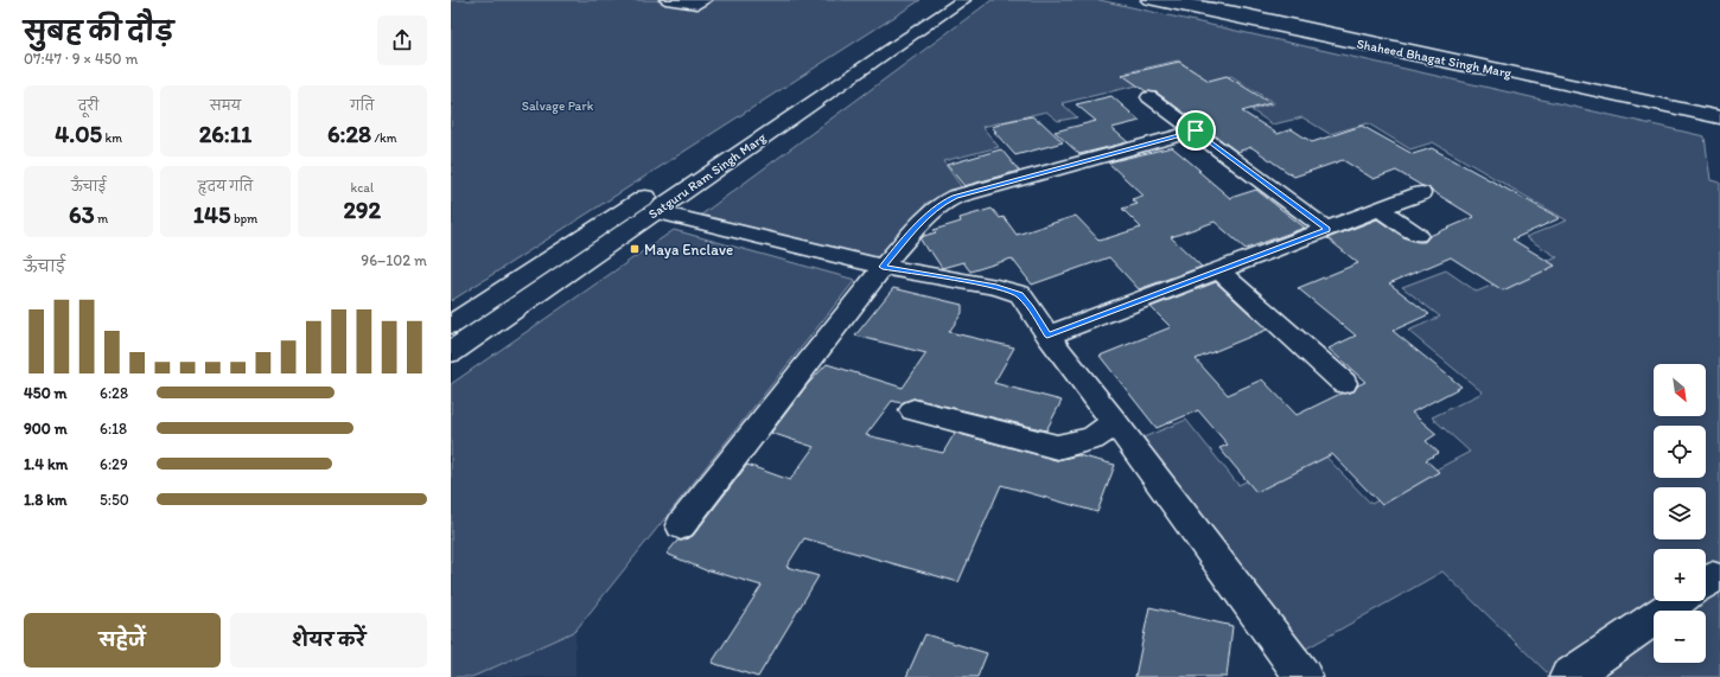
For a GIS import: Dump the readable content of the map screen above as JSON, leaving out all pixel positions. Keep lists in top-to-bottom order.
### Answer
{
  "streets": {
    "main road": ["Shaheed Bhagat Singh Marg", "Satguru Ram Singh Marg"]
  },
  "parks": ["Salvage Park"],
  "places": {
    "transit": ["Maya Enclave"]
  },
  "north": "bottom right",
  "page": {
    "heading": ["सुबह की दौड़", "07:47 · 9 × 450 m"],
    "stats": [
      ["दूरी", "4.05 km"],
      ["समय", "26:11"],
      ["गति", "6:28 /km"],
      ["ऊँचाई", "63 m"],
      ["हृदय गति", "145 bpm"],
      ["kcal", "292"]
    ],
    "chart": ["ऊँचाई", "96–102 m"],
    "map_buttons": ["+", "−"],
    "list": [
      {
        "name": "450 m",
        "note": "6:28"
      },
      {
        "name": "900 m",
        "note": "6:18"
      },
      {
        "name": "1.4 km",
        "note": "6:29"
      },
      {
        "name": "1.8 km",
        "note": "5:50"
      }
    ],
    "buttons": ["सहेजें", "शेयर करें"]
  }
}
